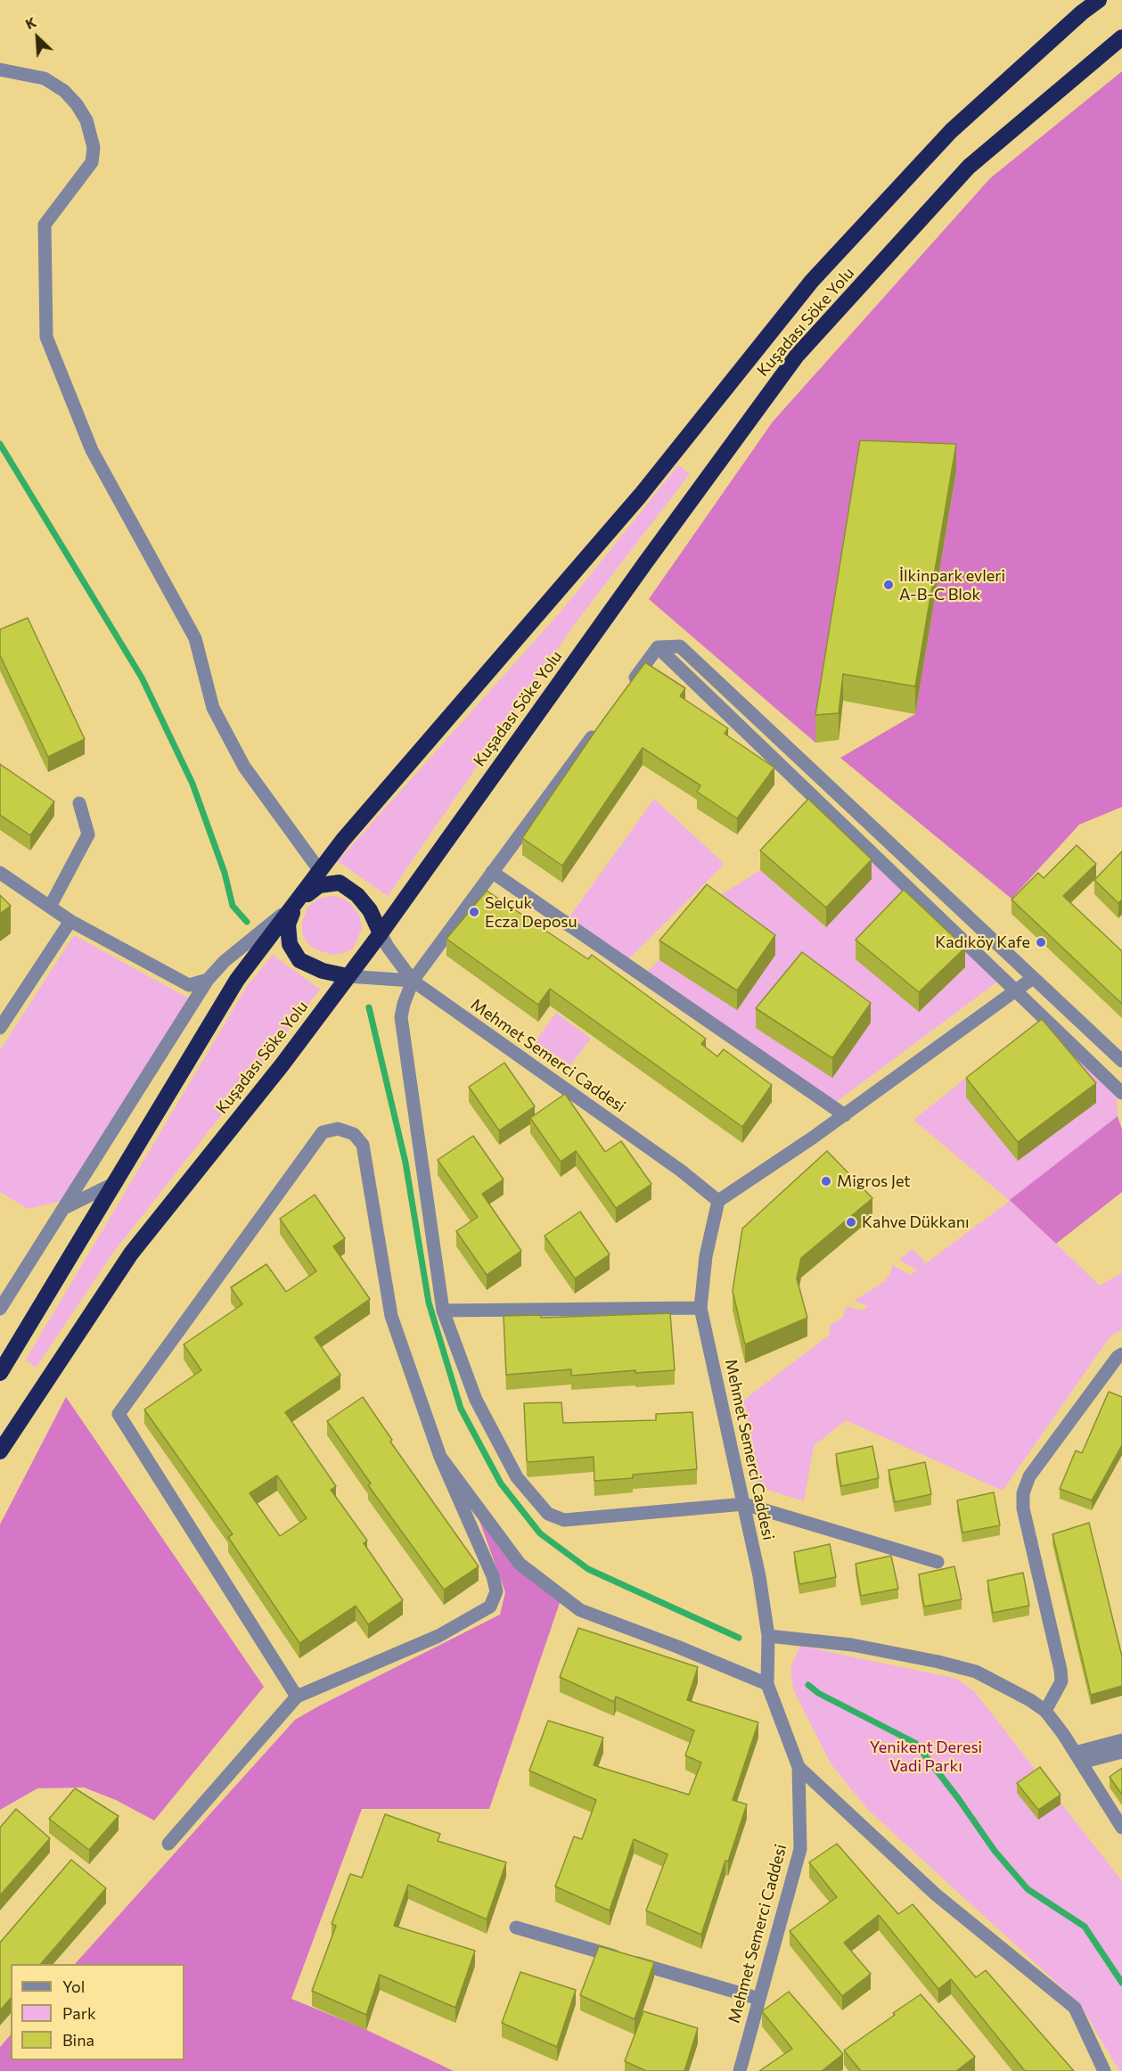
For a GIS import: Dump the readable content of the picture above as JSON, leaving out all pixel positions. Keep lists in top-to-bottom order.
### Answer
{
  "streets": {
    "highway": ["Kuşadası Söke Yolu"],
    "street": ["Mehmet Semerci Caddesi"]
  },
  "crossings": [
    ["Kuşadası Söke Yolu", "Mehmet Semerci Caddesi"]
  ],
  "parks": ["Yenikent Deresi Vadi Parkı"],
  "places": [
    "İlkinpark evleri A-B-C Blok",
    "Selçuk Ecza Deposu",
    "Kadıköy Kafe",
    "Migros Jet",
    "Kahve Dükkanı"
  ],
  "legend": ["Yol", "Park", "Bina"],
  "north": "top left"
}
